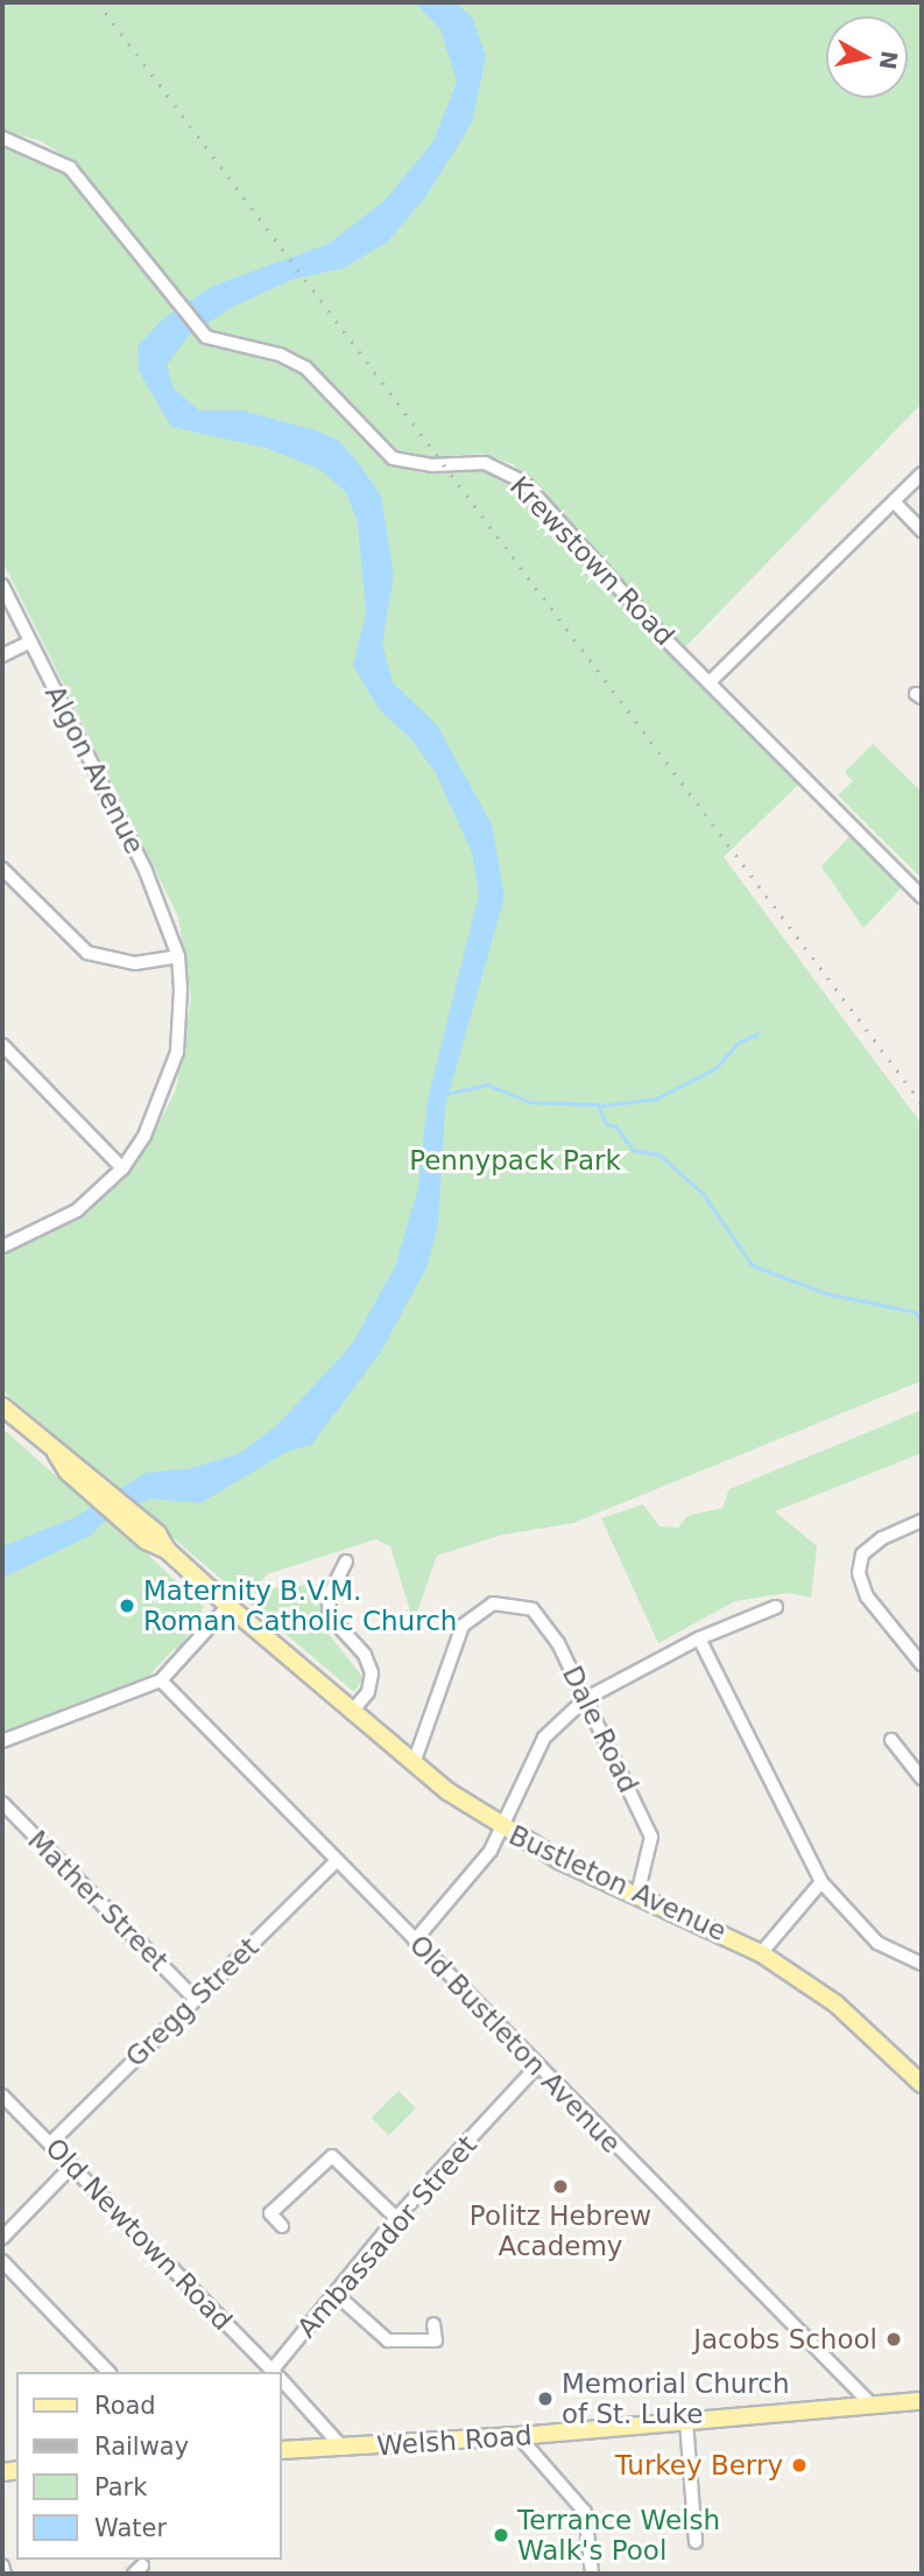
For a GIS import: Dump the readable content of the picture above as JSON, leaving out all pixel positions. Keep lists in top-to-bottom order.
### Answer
{
  "streets": {
    "main road": ["Bustleton Avenue", "Welsh Road"],
    "street": [
      "Krewstown Road",
      "Algon Avenue",
      "Dale Road",
      "Mather Street",
      "Gregg Street",
      "Old Bustleton Avenue",
      "Old Newtown Road",
      "Ambassador Street"
    ]
  },
  "crossings": [
    ["Dale Road", "Bustleton Avenue"],
    ["Mather Street", "Gregg Street"],
    ["Gregg Street", "Old Bustleton Avenue"],
    ["Gregg Street", "Old Newtown Road"],
    ["Old Bustleton Avenue", "Ambassador Street"],
    ["Old Bustleton Avenue", "Welsh Road"],
    ["Old Newtown Road", "Welsh Road"]
  ],
  "parks": ["Pennypack Park"],
  "places": [
    "Maternity B.V.M. Roman Catholic Church",
    "Politz Hebrew Academy",
    "Jacobs School",
    "Memorial Church of St. Luke",
    "Turkey Berry",
    "Terrance Welsh Walk's Pool"
  ],
  "legend": [
    "Road",
    "Railway",
    "Park",
    "Water"
  ],
  "north": "right"
}
